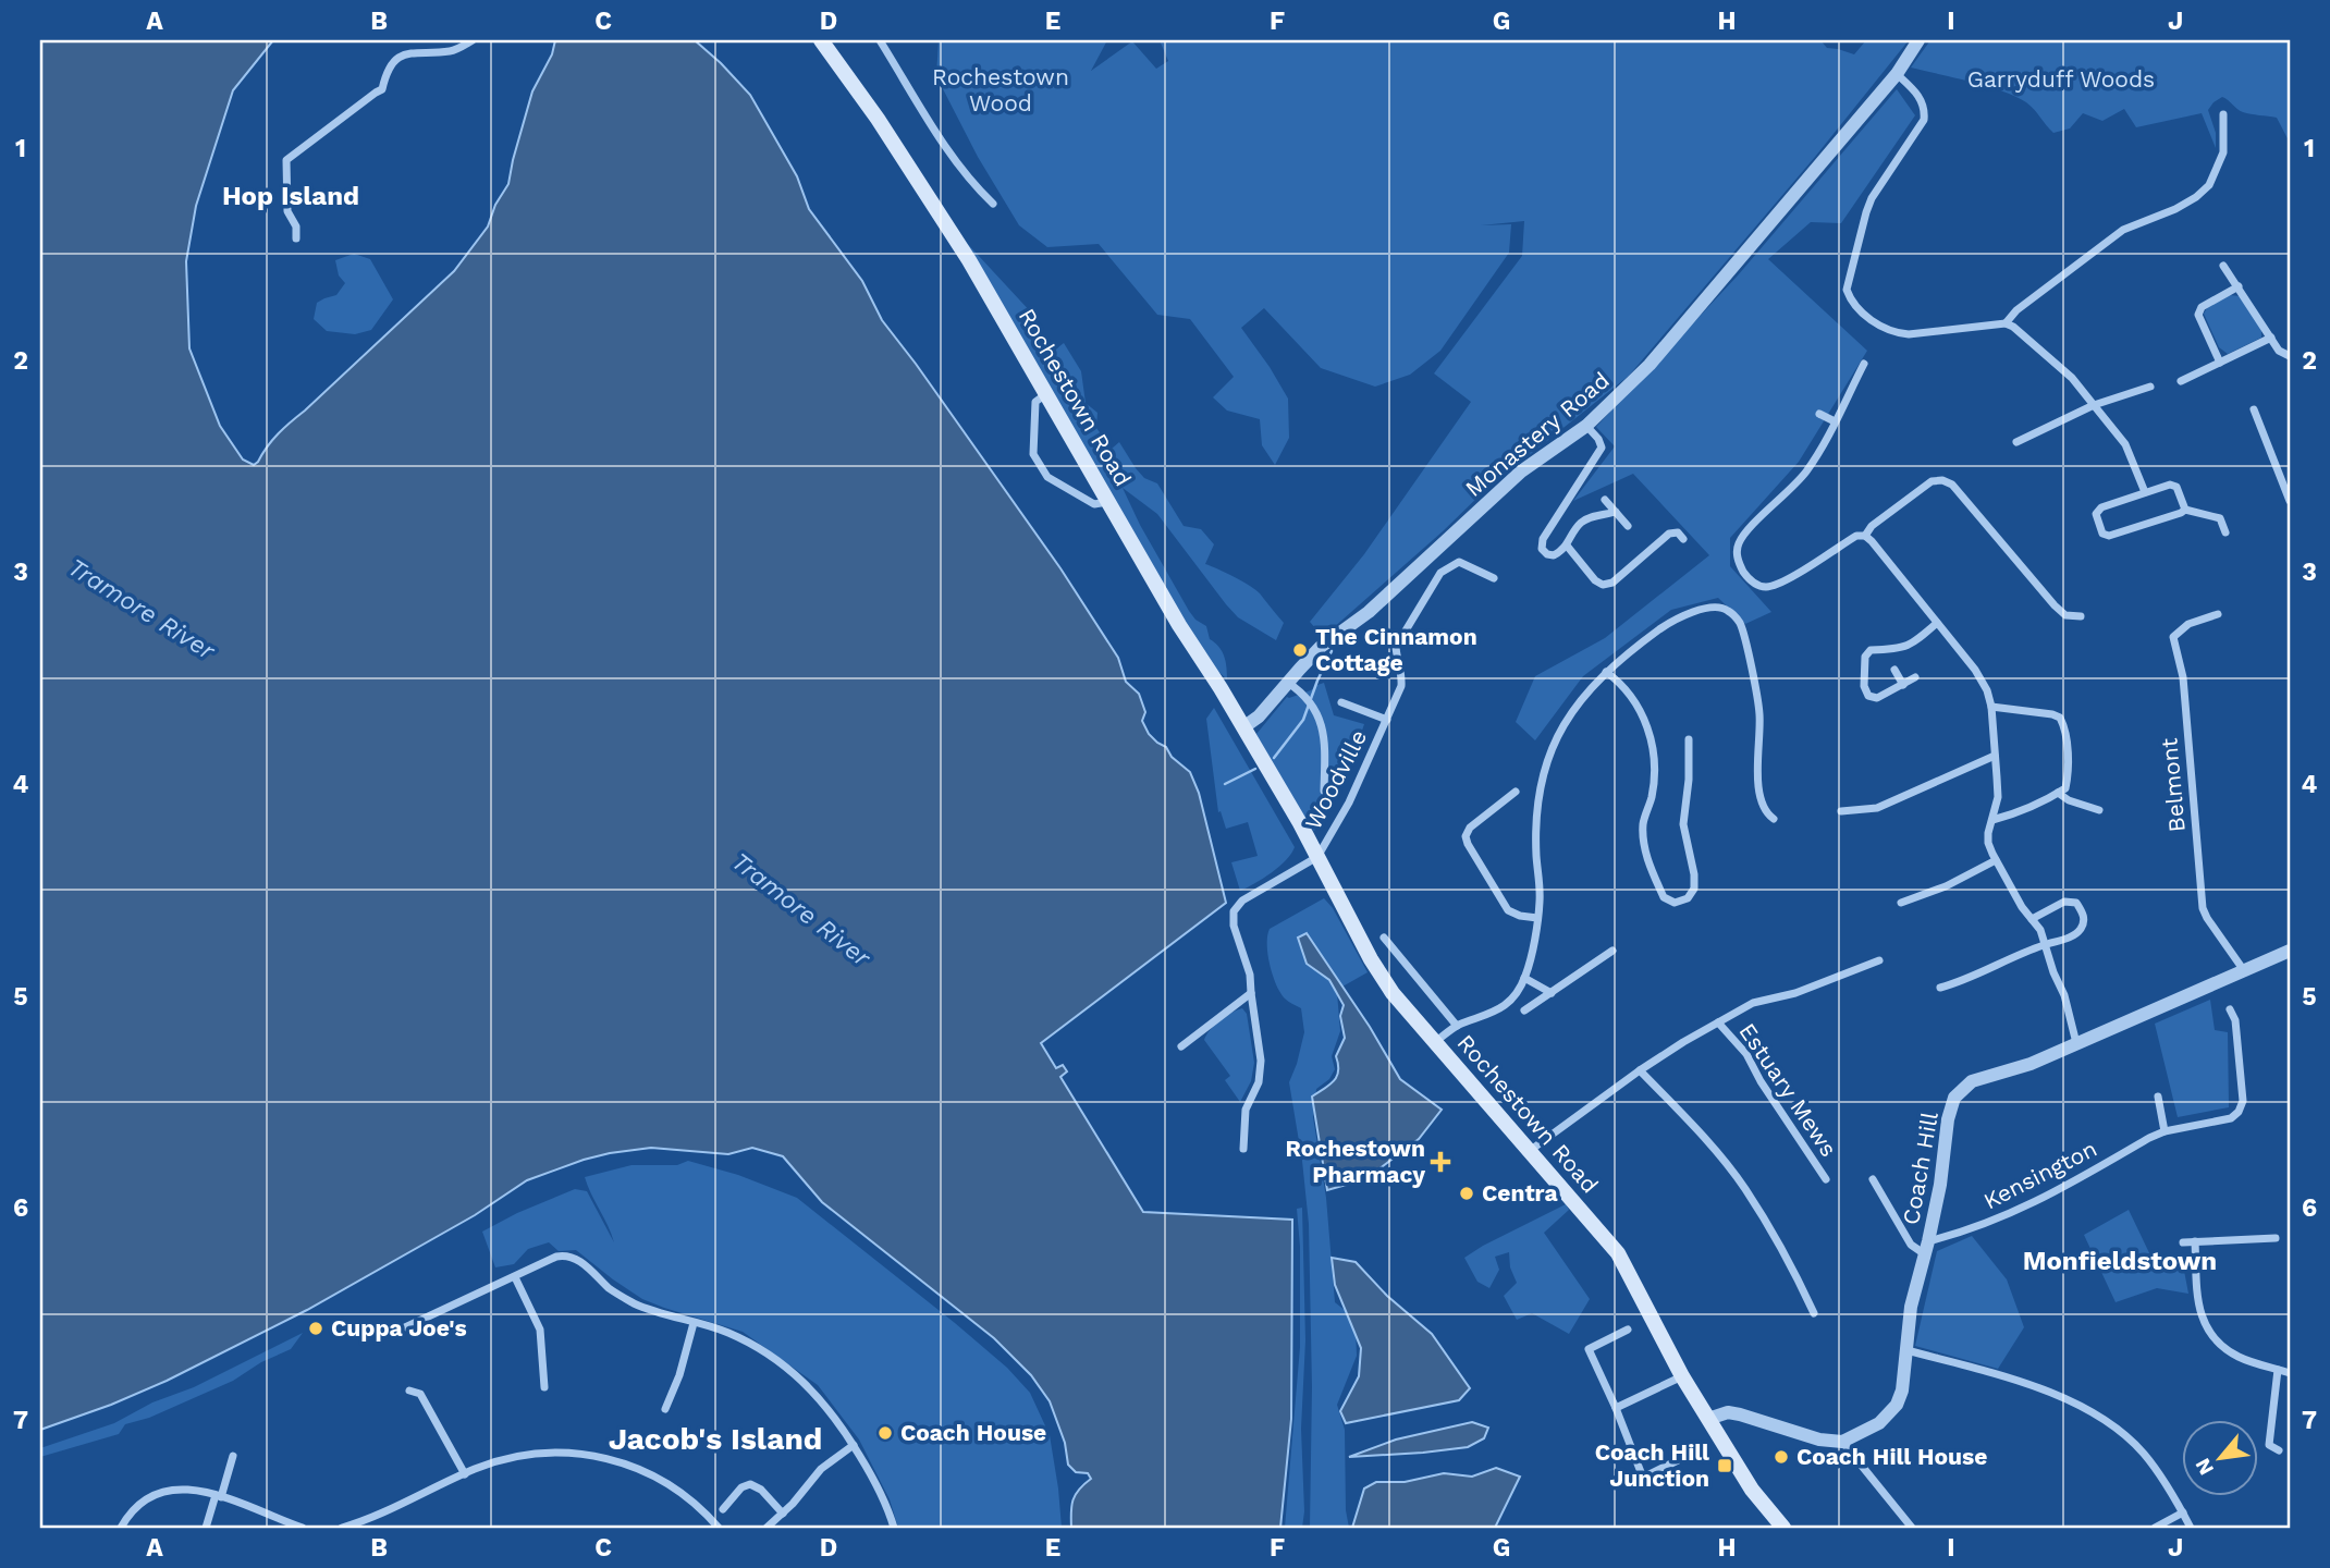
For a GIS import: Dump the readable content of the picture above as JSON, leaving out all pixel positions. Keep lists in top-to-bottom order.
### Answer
{
  "streets": {
    "main road": ["Rochestown Road"],
    "street": [
      "Monastery Road",
      "Woodville",
      "Belmont",
      "Estuary Mews",
      "Coach Hill",
      "Kensington"
    ]
  },
  "crossings": [
    ["Rochestown Road", "Monastery Road"],
    ["Rochestown Road", "Woodville"],
    ["Belmont", "Coach Hill"],
    ["Coach Hill", "Kensington"]
  ],
  "districts": ["Hop Island", "Monfieldstown", "Jacob's Island"],
  "water": ["Tramore River"],
  "parks": ["Rochestown Wood", "Garryduff Woods"],
  "places": {
    "other": [
      "The Cinnamon Cottage",
      "Centra",
      "Cuppa Joe's",
      "Coach House",
      "Coach Hill House"
    ],
    "health": ["Rochestown Pharmacy"],
    "transit": ["Coach Hill Junction"]
  },
  "north": "bottom left",
  "grid": {
    "columns": [
      "A",
      "B",
      "C",
      "D",
      "E",
      "F",
      "G",
      "H",
      "I",
      "J"
    ],
    "rows": [
      "1",
      "2",
      "3",
      "4",
      "5",
      "6",
      "7"
    ]
  }
}
